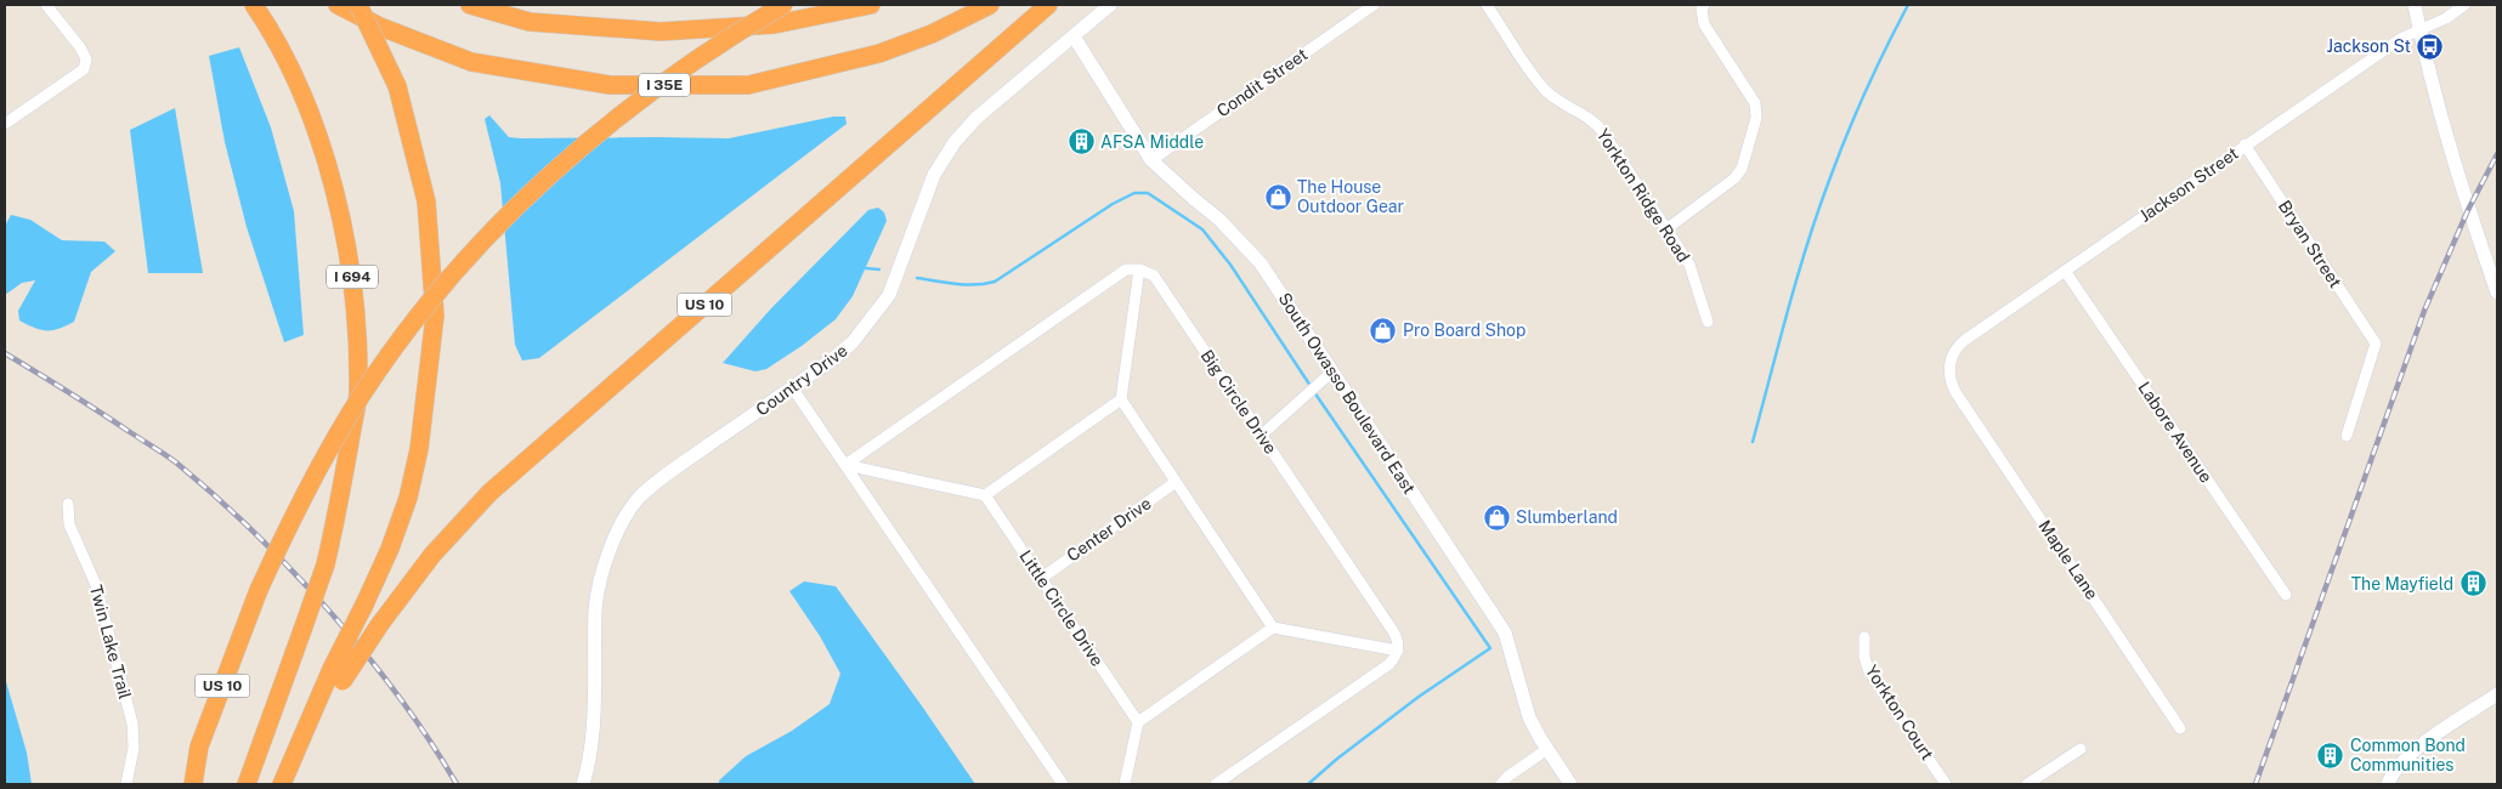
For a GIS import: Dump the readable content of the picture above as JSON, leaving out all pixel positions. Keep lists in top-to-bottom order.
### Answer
{
  "streets": {
    "highway": ["I 35E", "I 694", "US 10"],
    "street": [
      "Condit Street",
      "Jackson Street",
      "Yorkton Ridge Road",
      "Bryan Street",
      "Country Drive",
      "South Owasso Boulevard East",
      "Big Circle Drive",
      "Labore Avenue",
      "Center Drive",
      "Maple Lane",
      "Little Circle Drive",
      "Twin Lake Trail",
      "Yorkton Court"
    ]
  },
  "crossings": [
    ["Condit Street", "South Owasso Boulevard East"],
    ["Jackson Street", "Bryan Street"],
    ["Jackson Street", "Labore Avenue"],
    ["Jackson Street", "Maple Lane"],
    ["Country Drive", "South Owasso Boulevard East"],
    ["Center Drive", "Little Circle Drive"]
  ],
  "places": {
    "bus stop": ["Jackson St"],
    "building": ["AFSA Middle", "The Mayfield", "Common Bond Communities"],
    "shop": ["The House Outdoor Gear", "Pro Board Shop", "Slumberland"]
  }
}
